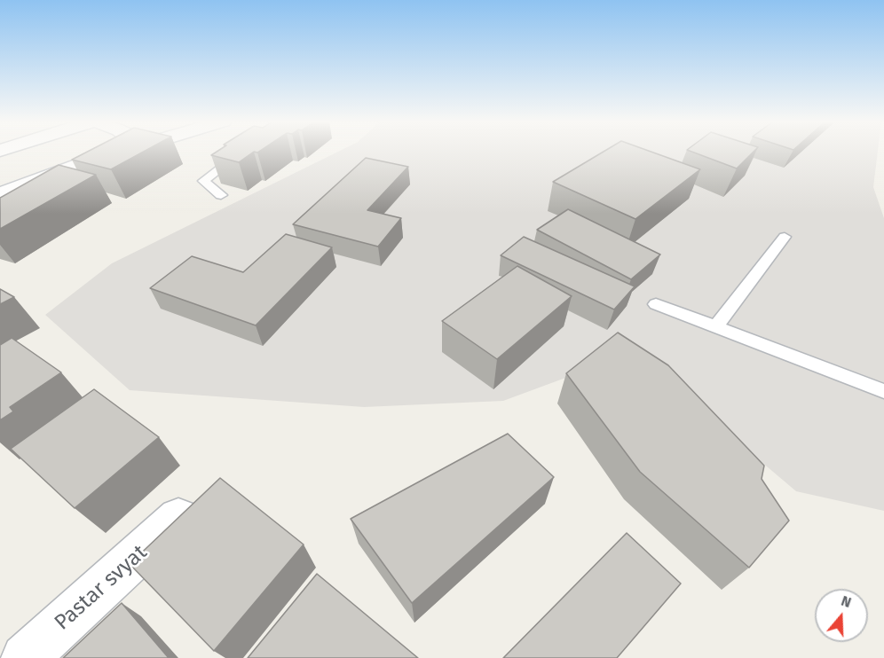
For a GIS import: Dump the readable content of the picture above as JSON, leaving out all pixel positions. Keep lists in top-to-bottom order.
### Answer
{
  "streets": {
    "main road": ["Pastar svyat"]
  },
  "north": "top"
}
